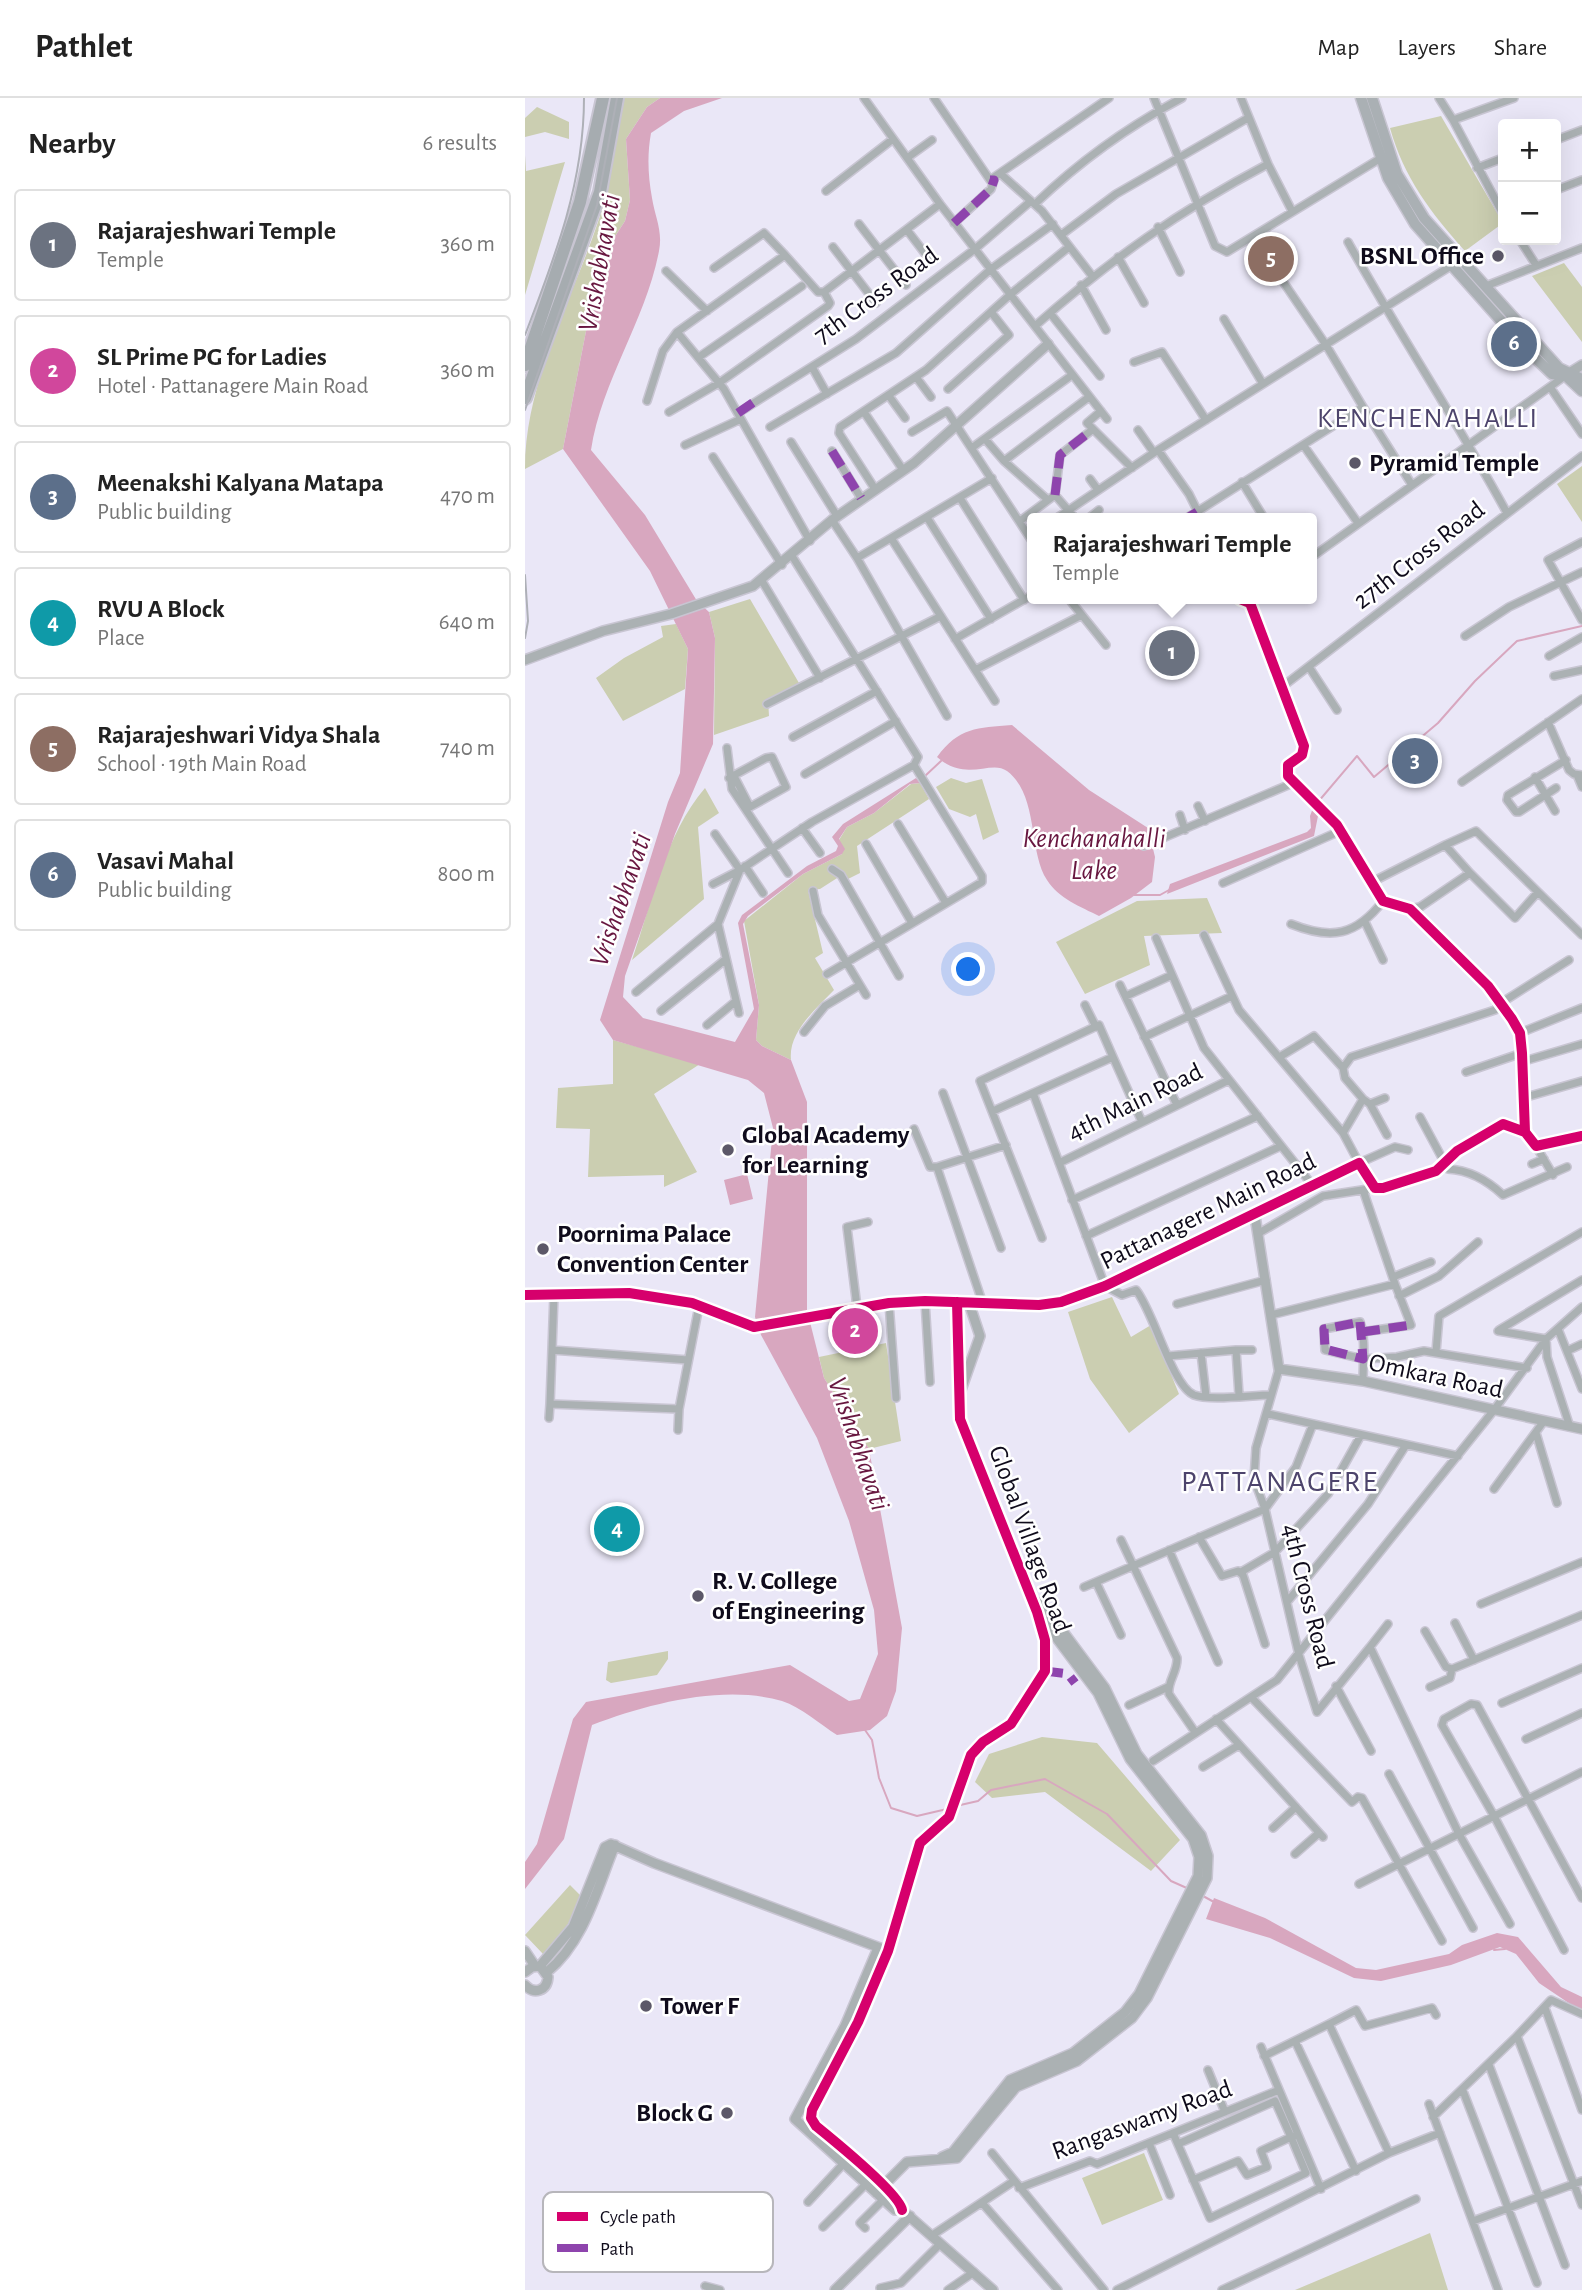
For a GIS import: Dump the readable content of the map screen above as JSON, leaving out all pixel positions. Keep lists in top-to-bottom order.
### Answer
{
  "streets": {
    "street": [
      "7th Cross Road",
      "27th Cross Road",
      "4th Main Road",
      "Pattanagere Main Road",
      "Omkara Road",
      "Global Village Road",
      "4th Cross Road",
      "Rangaswamy Road"
    ]
  },
  "crossings": [
    ["Pattanagere Main Road", "Global Village Road"],
    ["Omkara Road", "4th Cross Road"]
  ],
  "districts": ["KENCHENAHALLI", "PATTANAGERE"],
  "water": ["Vrishabhavati", "Kenchanahalli Lake"],
  "places": [
    "BSNL Office",
    "Pyramid Temple",
    "Global Academy for Learning",
    "Poornima Palace Convention Center",
    "R. V. College of Engineering",
    "Tower F",
    "Block G"
  ],
  "legend": ["Cycle path", "Path"],
  "page": {
    "header": "Pathlet",
    "nav": ["Map", "Layers", "Share"],
    "heading": ["Nearby", "6 results"],
    "map_buttons": ["+", "−"],
    "list": [
      {
        "mark": "1",
        "name": "Rajarajeshwari Temple",
        "note": "Temple",
        "value": "360 m"
      },
      {
        "mark": "2",
        "name": "SL Prime PG for Ladies",
        "note": "Hotel · Pattanagere Main Road",
        "value": "360 m"
      },
      {
        "mark": "3",
        "name": "Meenakshi Kalyana Matapa",
        "note": "Public building",
        "value": "470 m"
      },
      {
        "mark": "4",
        "name": "RVU A Block",
        "note": "Place",
        "value": "640 m"
      },
      {
        "mark": "5",
        "name": "Rajarajeshwari Vidya Shala",
        "note": "School · 19th Main Road",
        "value": "740 m"
      },
      {
        "mark": "6",
        "name": "Vasavi Mahal",
        "note": "Public building",
        "value": "800 m"
      }
    ],
    "pins": [
      "5",
      "6",
      "1",
      "3",
      "2",
      "4"
    ],
    "popup": ["Rajarajeshwari Temple", "Temple"]
  }
}
